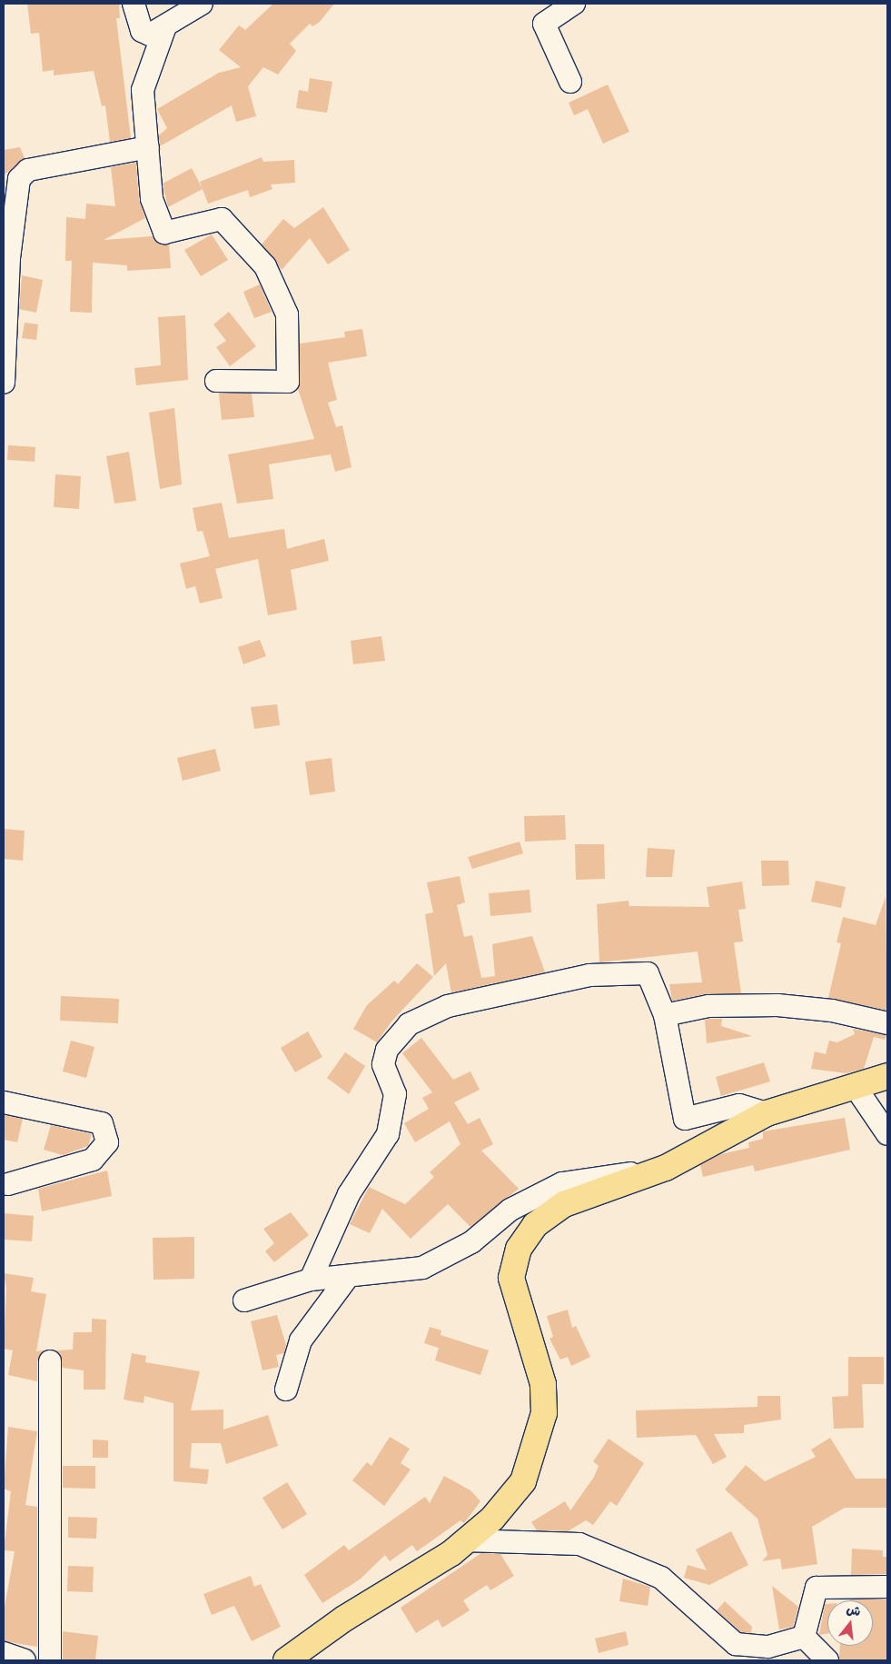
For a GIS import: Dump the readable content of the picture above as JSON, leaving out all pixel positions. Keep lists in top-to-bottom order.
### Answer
{
  "north": "top"
}
